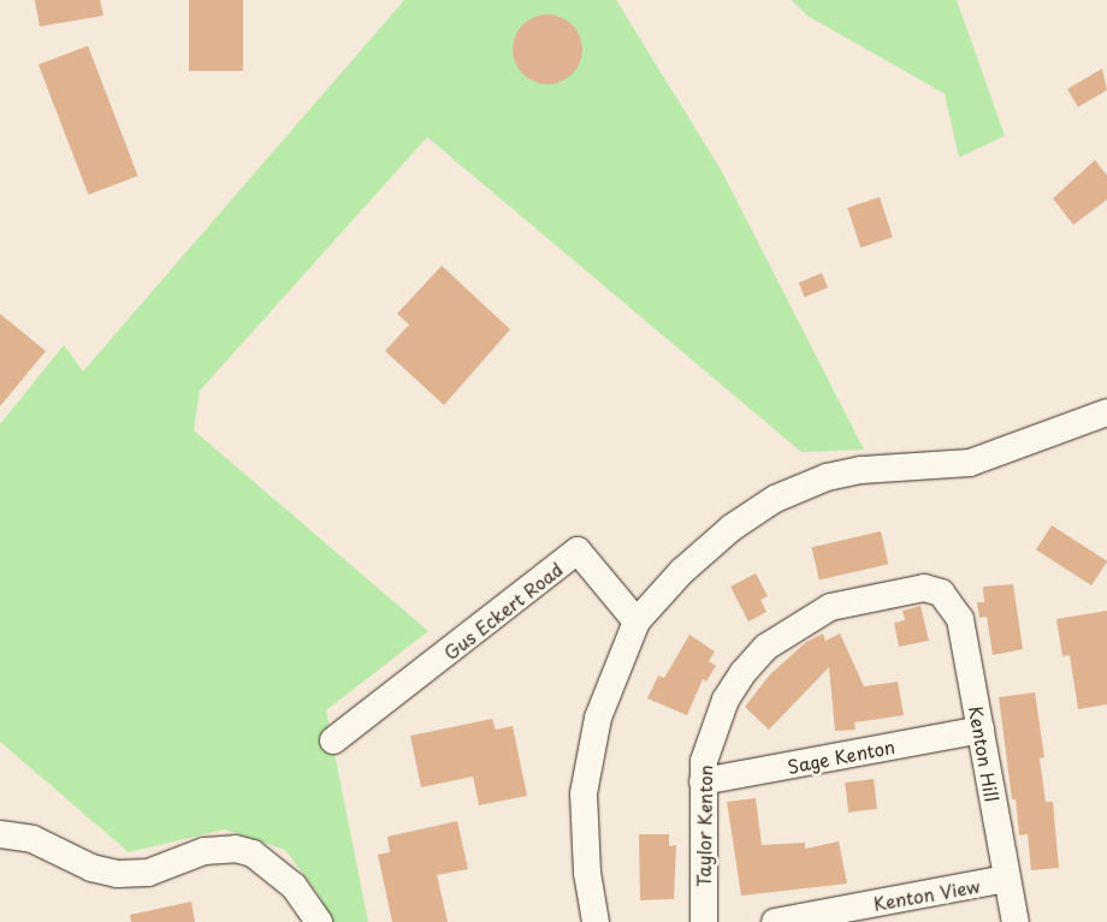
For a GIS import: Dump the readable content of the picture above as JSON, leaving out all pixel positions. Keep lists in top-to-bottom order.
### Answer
{
  "streets": {
    "street": [
      "Gus Eckert Road",
      "Kenton Hill",
      "Sage Kenton",
      "Taylor Kenton",
      "Kenton View"
    ]
  },
  "crossings": [
    ["Kenton Hill", "Sage Kenton"],
    ["Kenton Hill", "Taylor Kenton"],
    ["Kenton Hill", "Kenton View"],
    ["Sage Kenton", "Taylor Kenton"]
  ]
}
